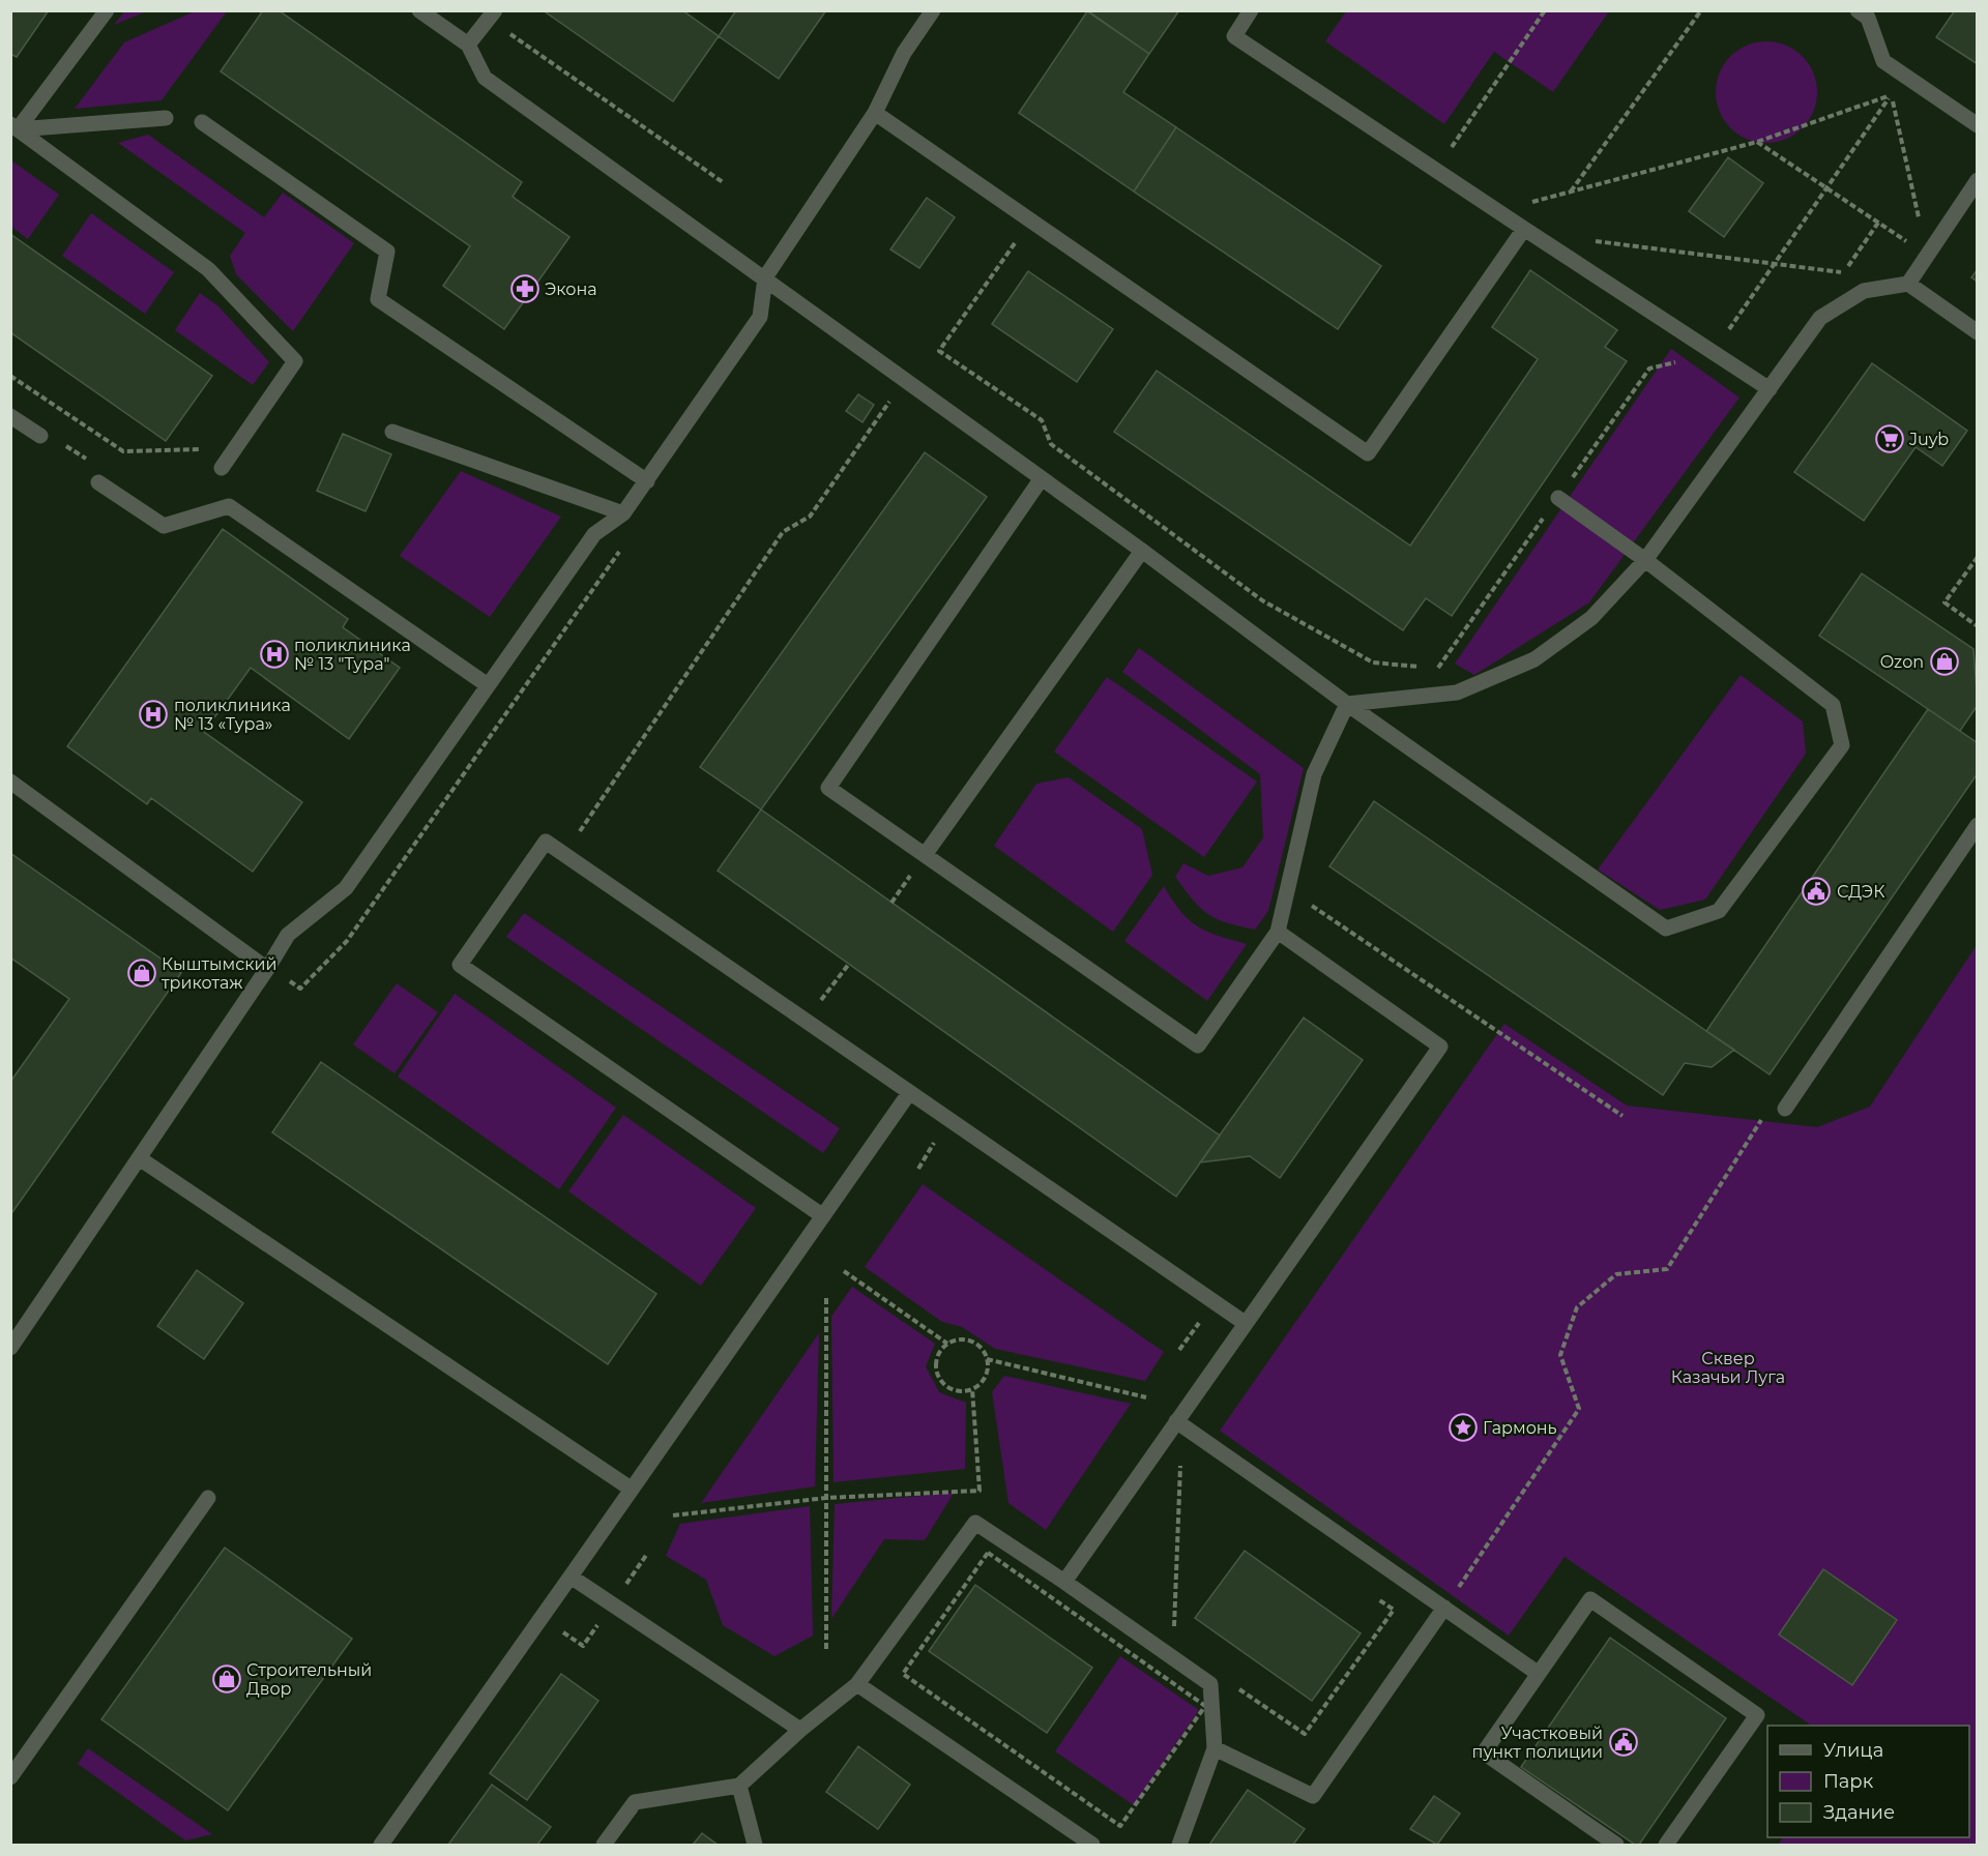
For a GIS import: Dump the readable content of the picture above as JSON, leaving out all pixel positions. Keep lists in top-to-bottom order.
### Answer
{
  "parks": ["Сквер Казачьи Луга"],
  "places": {
    "pharmacy": ["Экона"],
    "supermarket": ["Juyb"],
    "hospital": ["поликлиника № 13 \"Тура\"", "поликлиника № 13 «Тура»"],
    "shop": ["Ozon", "Кыштымский трикотаж", "Строительный Двор"],
    "public building": ["СДЭК", "Участковый пункт полиции"],
    "place": ["Гармонь"]
  },
  "legend": ["Улица", "Парк", "Здание"]
}
